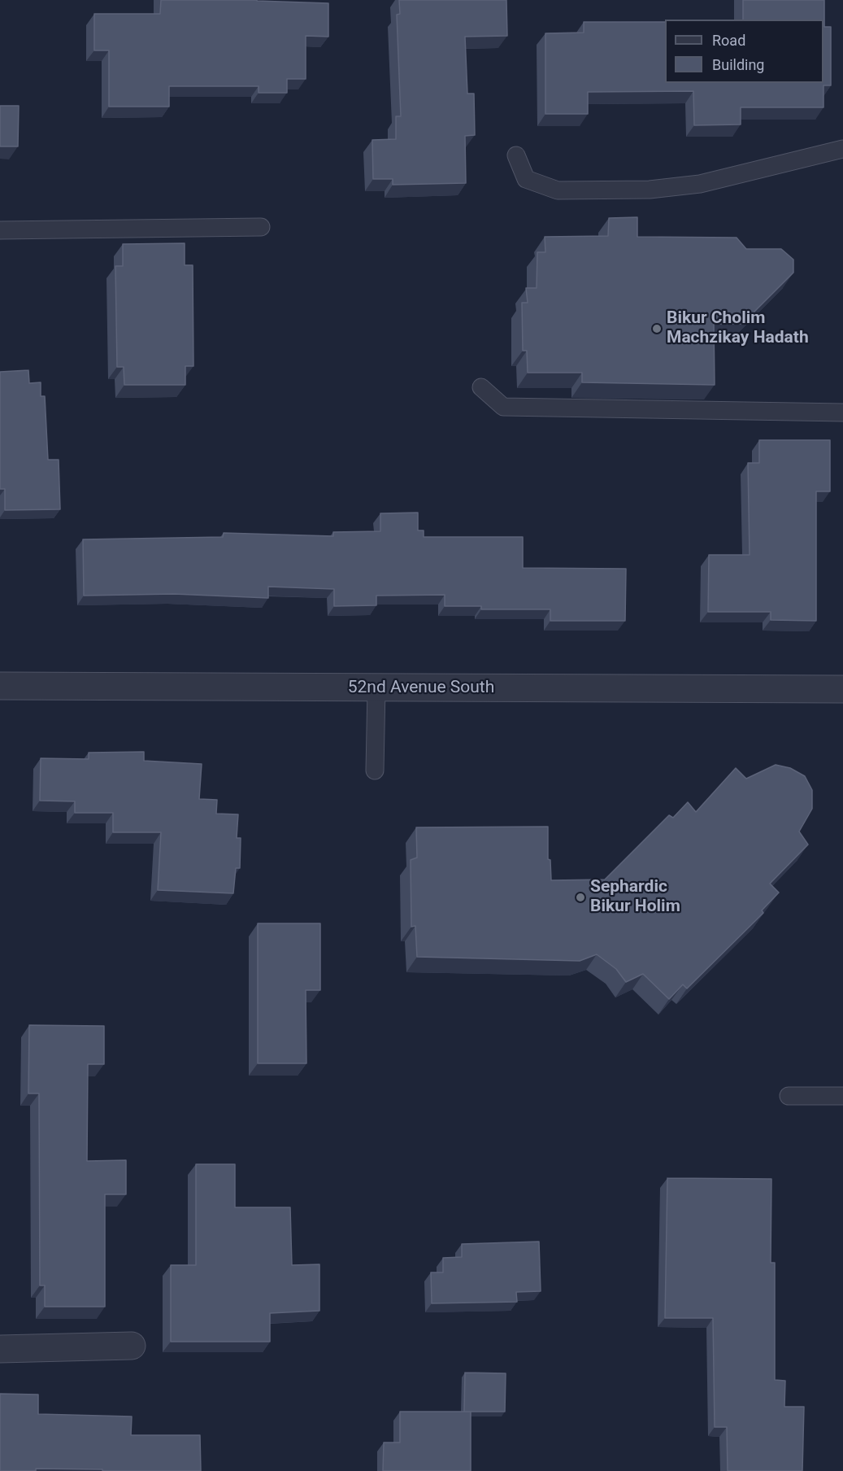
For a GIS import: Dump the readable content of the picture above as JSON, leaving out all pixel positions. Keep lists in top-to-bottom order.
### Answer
{
  "streets": {
    "street": ["52nd Avenue South"]
  },
  "places": ["Bikur Cholim Machzikay Hadath", "Sephardic Bikur Holim"],
  "legend": ["Road", "Building"]
}
